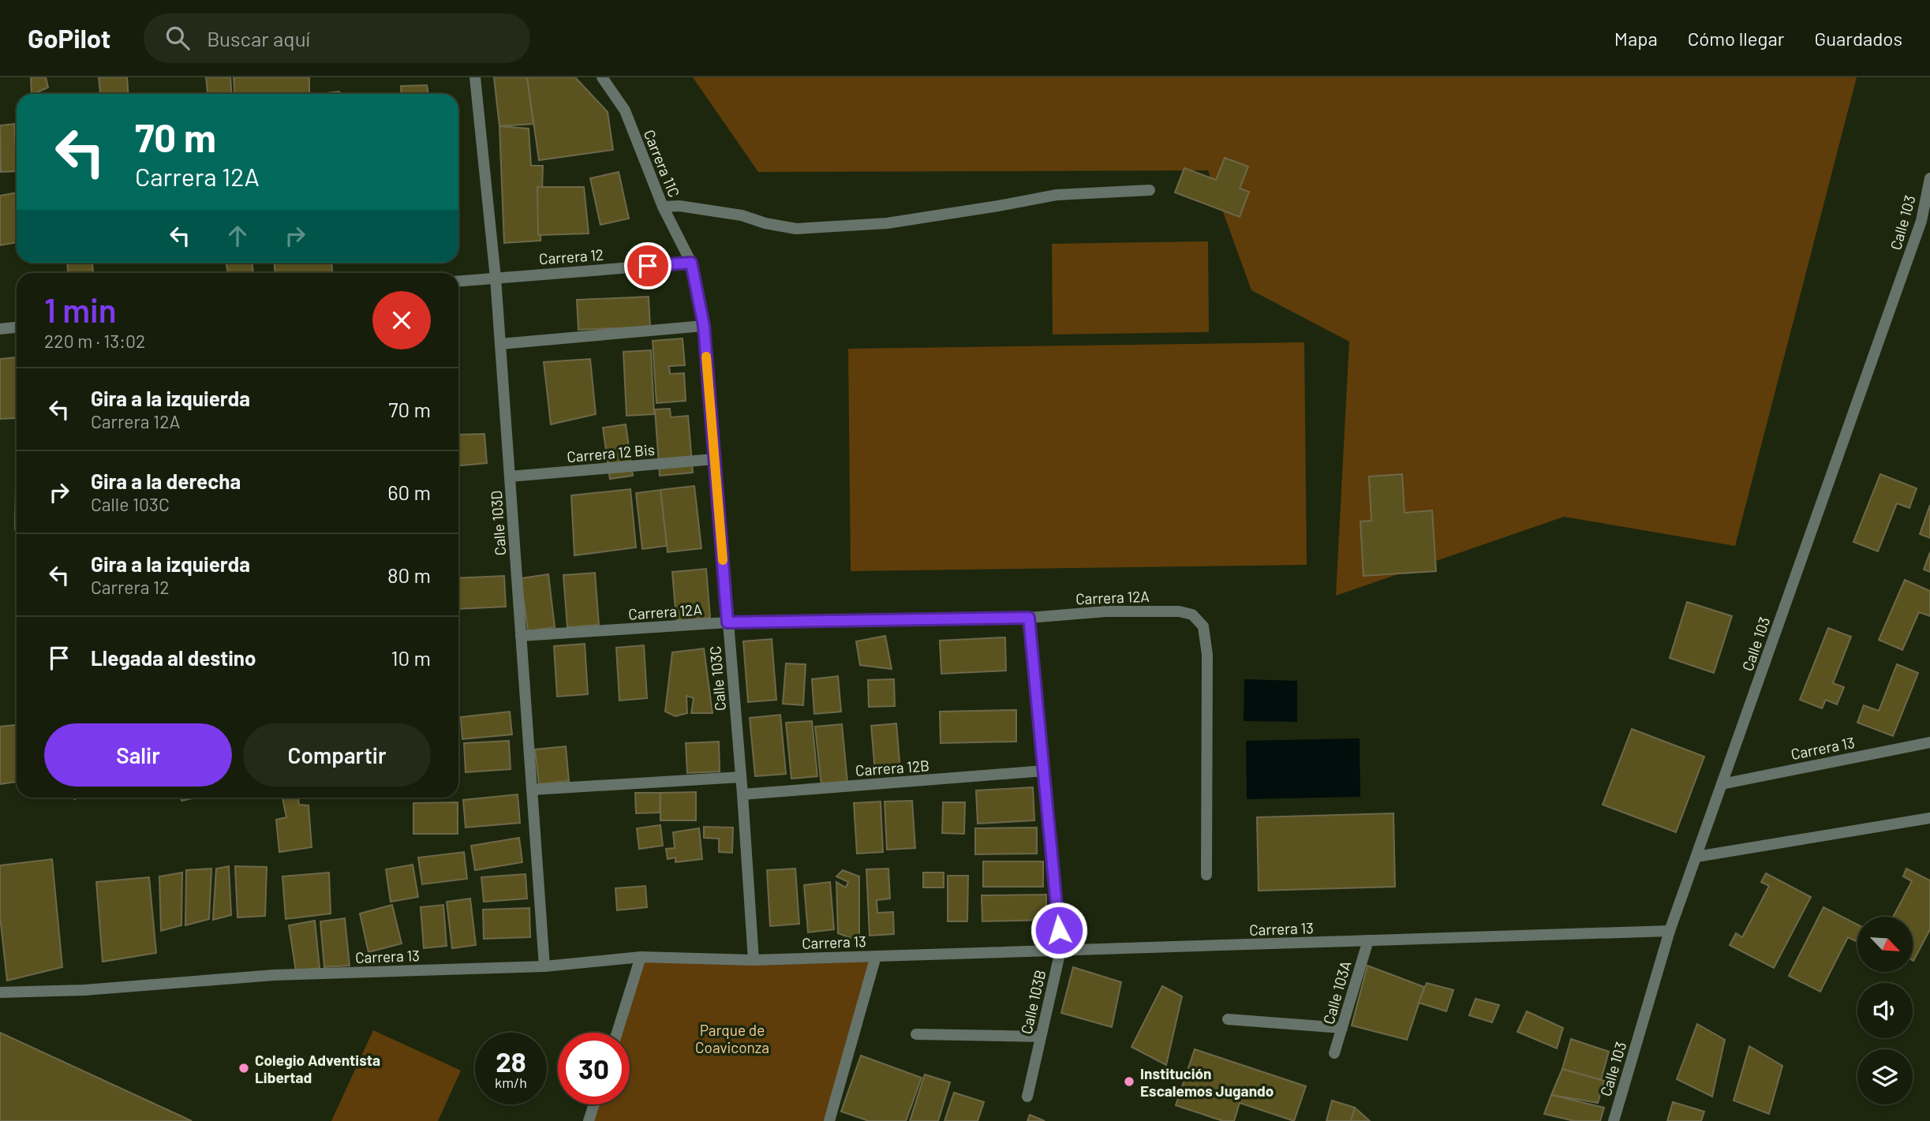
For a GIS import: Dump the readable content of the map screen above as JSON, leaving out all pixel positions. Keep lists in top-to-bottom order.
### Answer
{
  "streets": {
    "street": [
      "Carrera 11C",
      "Calle 103",
      "Carrera 12",
      "Carrera 12 Bis",
      "Calle 103D",
      "Carrera 12A",
      "Calle 103C",
      "Carrera 13",
      "Carrera 12B",
      "Calle 103A",
      "Calle 103B"
    ]
  },
  "crossings": [
    ["Carrera 11C", "Carrera 12"],
    ["Carrera 11C", "Calle 103C"],
    ["Calle 103", "Carrera 13"],
    ["Carrera 12", "Calle 103D"],
    ["Carrera 12", "Calle 103C"],
    ["Carrera 12 Bis", "Calle 103D"],
    ["Carrera 12 Bis", "Calle 103C"],
    ["Calle 103D", "Carrera 12A"],
    ["Calle 103D", "Carrera 13"],
    ["Carrera 12A", "Calle 103C"],
    ["Carrera 12A", "Calle 103B"],
    ["Calle 103C", "Carrera 13"],
    ["Calle 103C", "Carrera 12B"],
    ["Carrera 13", "Calle 103A"],
    ["Carrera 13", "Calle 103B"],
    ["Carrera 12B", "Calle 103B"]
  ],
  "parks": ["Parque de Coaviconza"],
  "places": ["Colegio Adventista Libertad", "Institución Escalemos Jugando"],
  "north": "bottom right",
  "page": {
    "header": "GoPilot",
    "search": "Buscar aquí",
    "nav": ["Mapa", "Cómo llegar", "Guardados"],
    "turn": ["70 m", "Carrera 12A"],
    "heading": ["1 min", "220 m · 13:02"],
    "list": [
      {
        "name": "Gira a la izquierda",
        "note": "Carrera 12A",
        "value": "70 m"
      },
      {
        "name": "Gira a la derecha",
        "note": "Calle 103C",
        "value": "60 m"
      },
      {
        "name": "Gira a la izquierda",
        "note": "Carrera 12",
        "value": "80 m"
      },
      {
        "name": "Llegada al destino",
        "value": "10 m"
      }
    ],
    "buttons": ["Salir", "Compartir"],
    "speed": "28 km/h",
    "limit": "30"
  }
}
